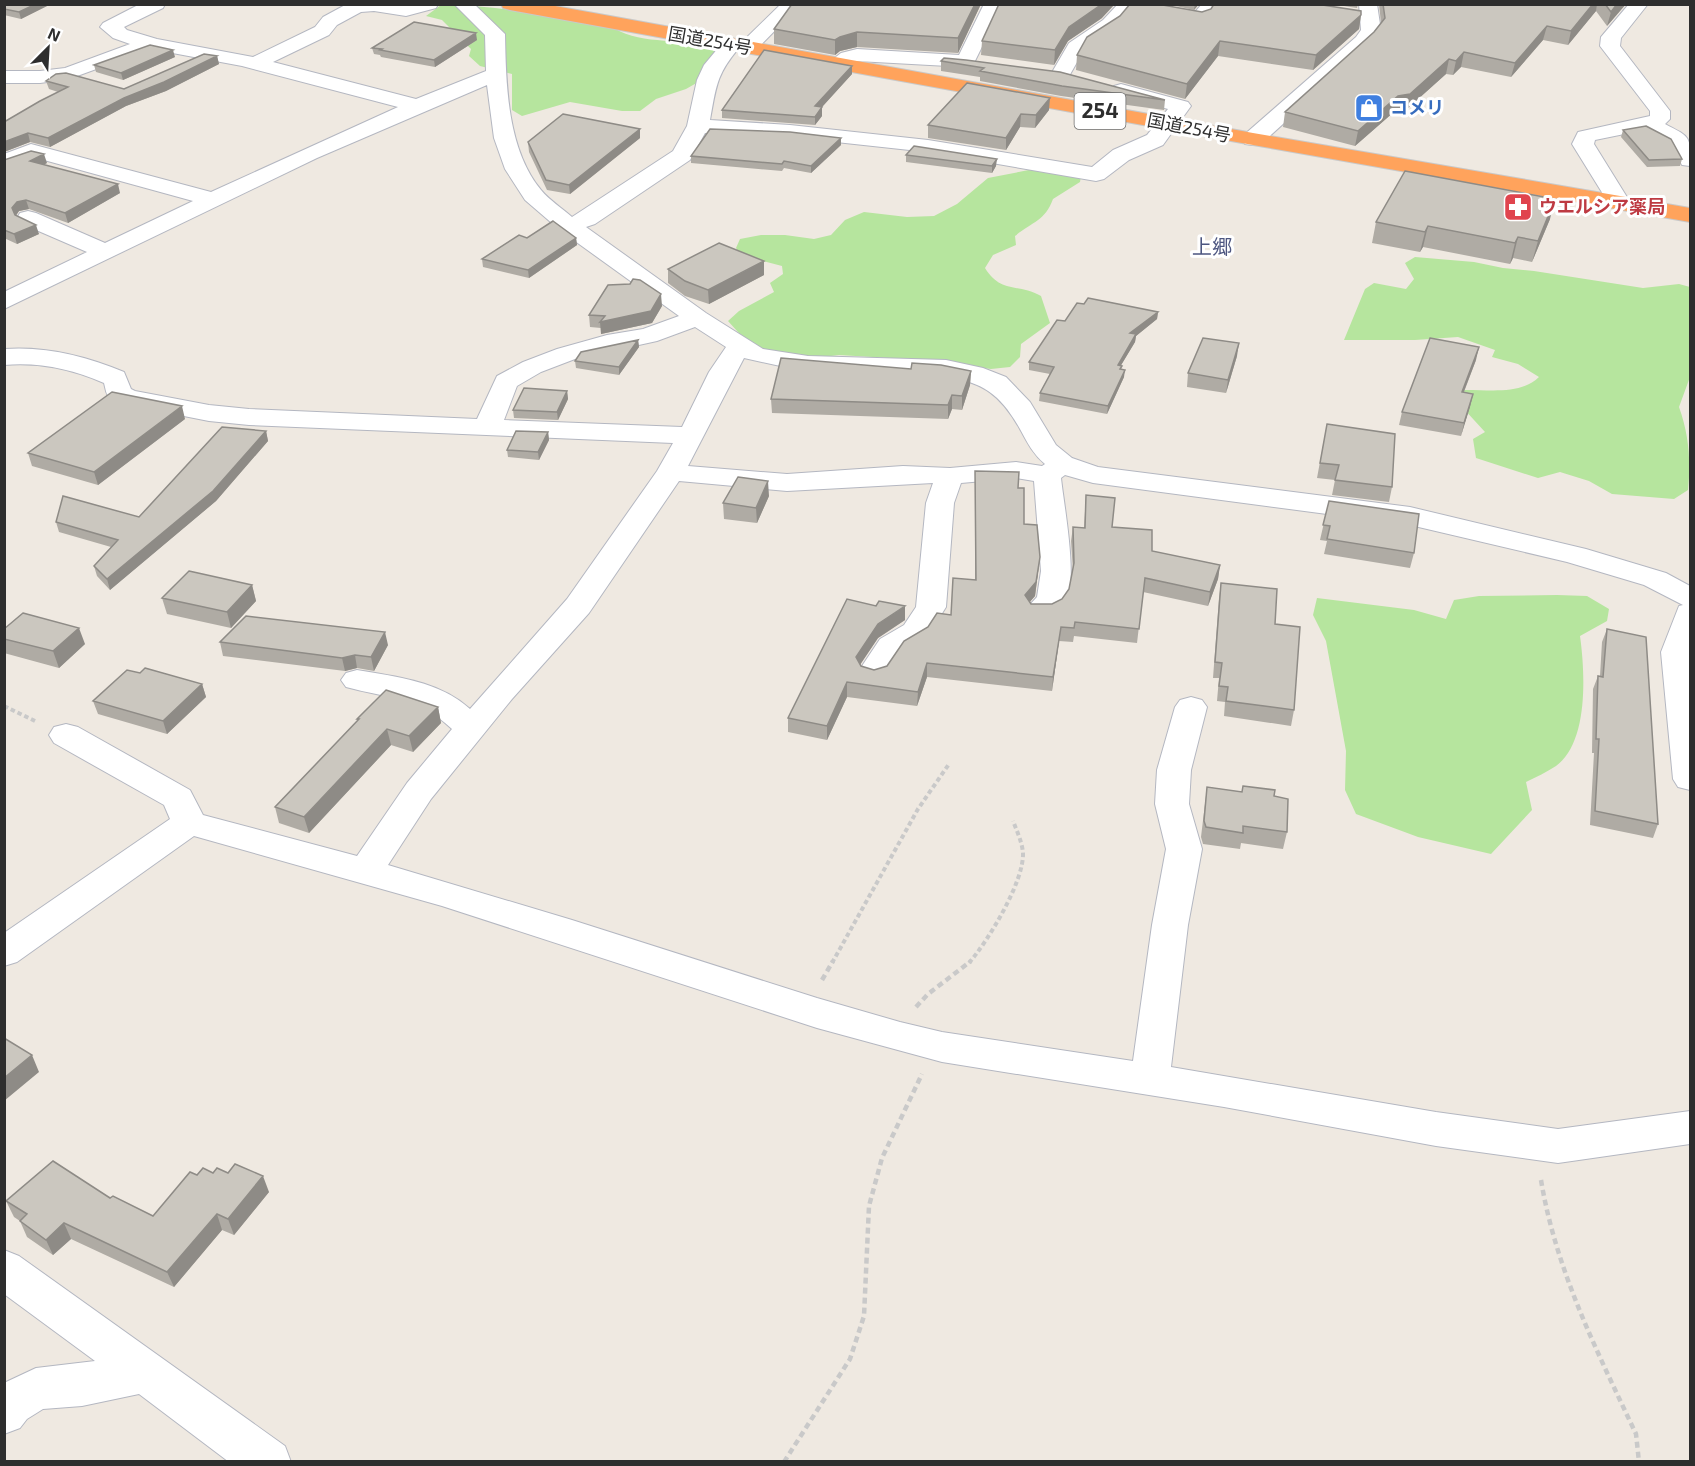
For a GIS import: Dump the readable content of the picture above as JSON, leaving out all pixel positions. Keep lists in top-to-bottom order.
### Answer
{
  "streets": {
    "highway": ["国道254号", "254"]
  },
  "districts": ["上郷"],
  "places": {
    "shop": ["コメリ"],
    "pharmacy": ["ウエルシア薬局"]
  },
  "north": "top right"
}
